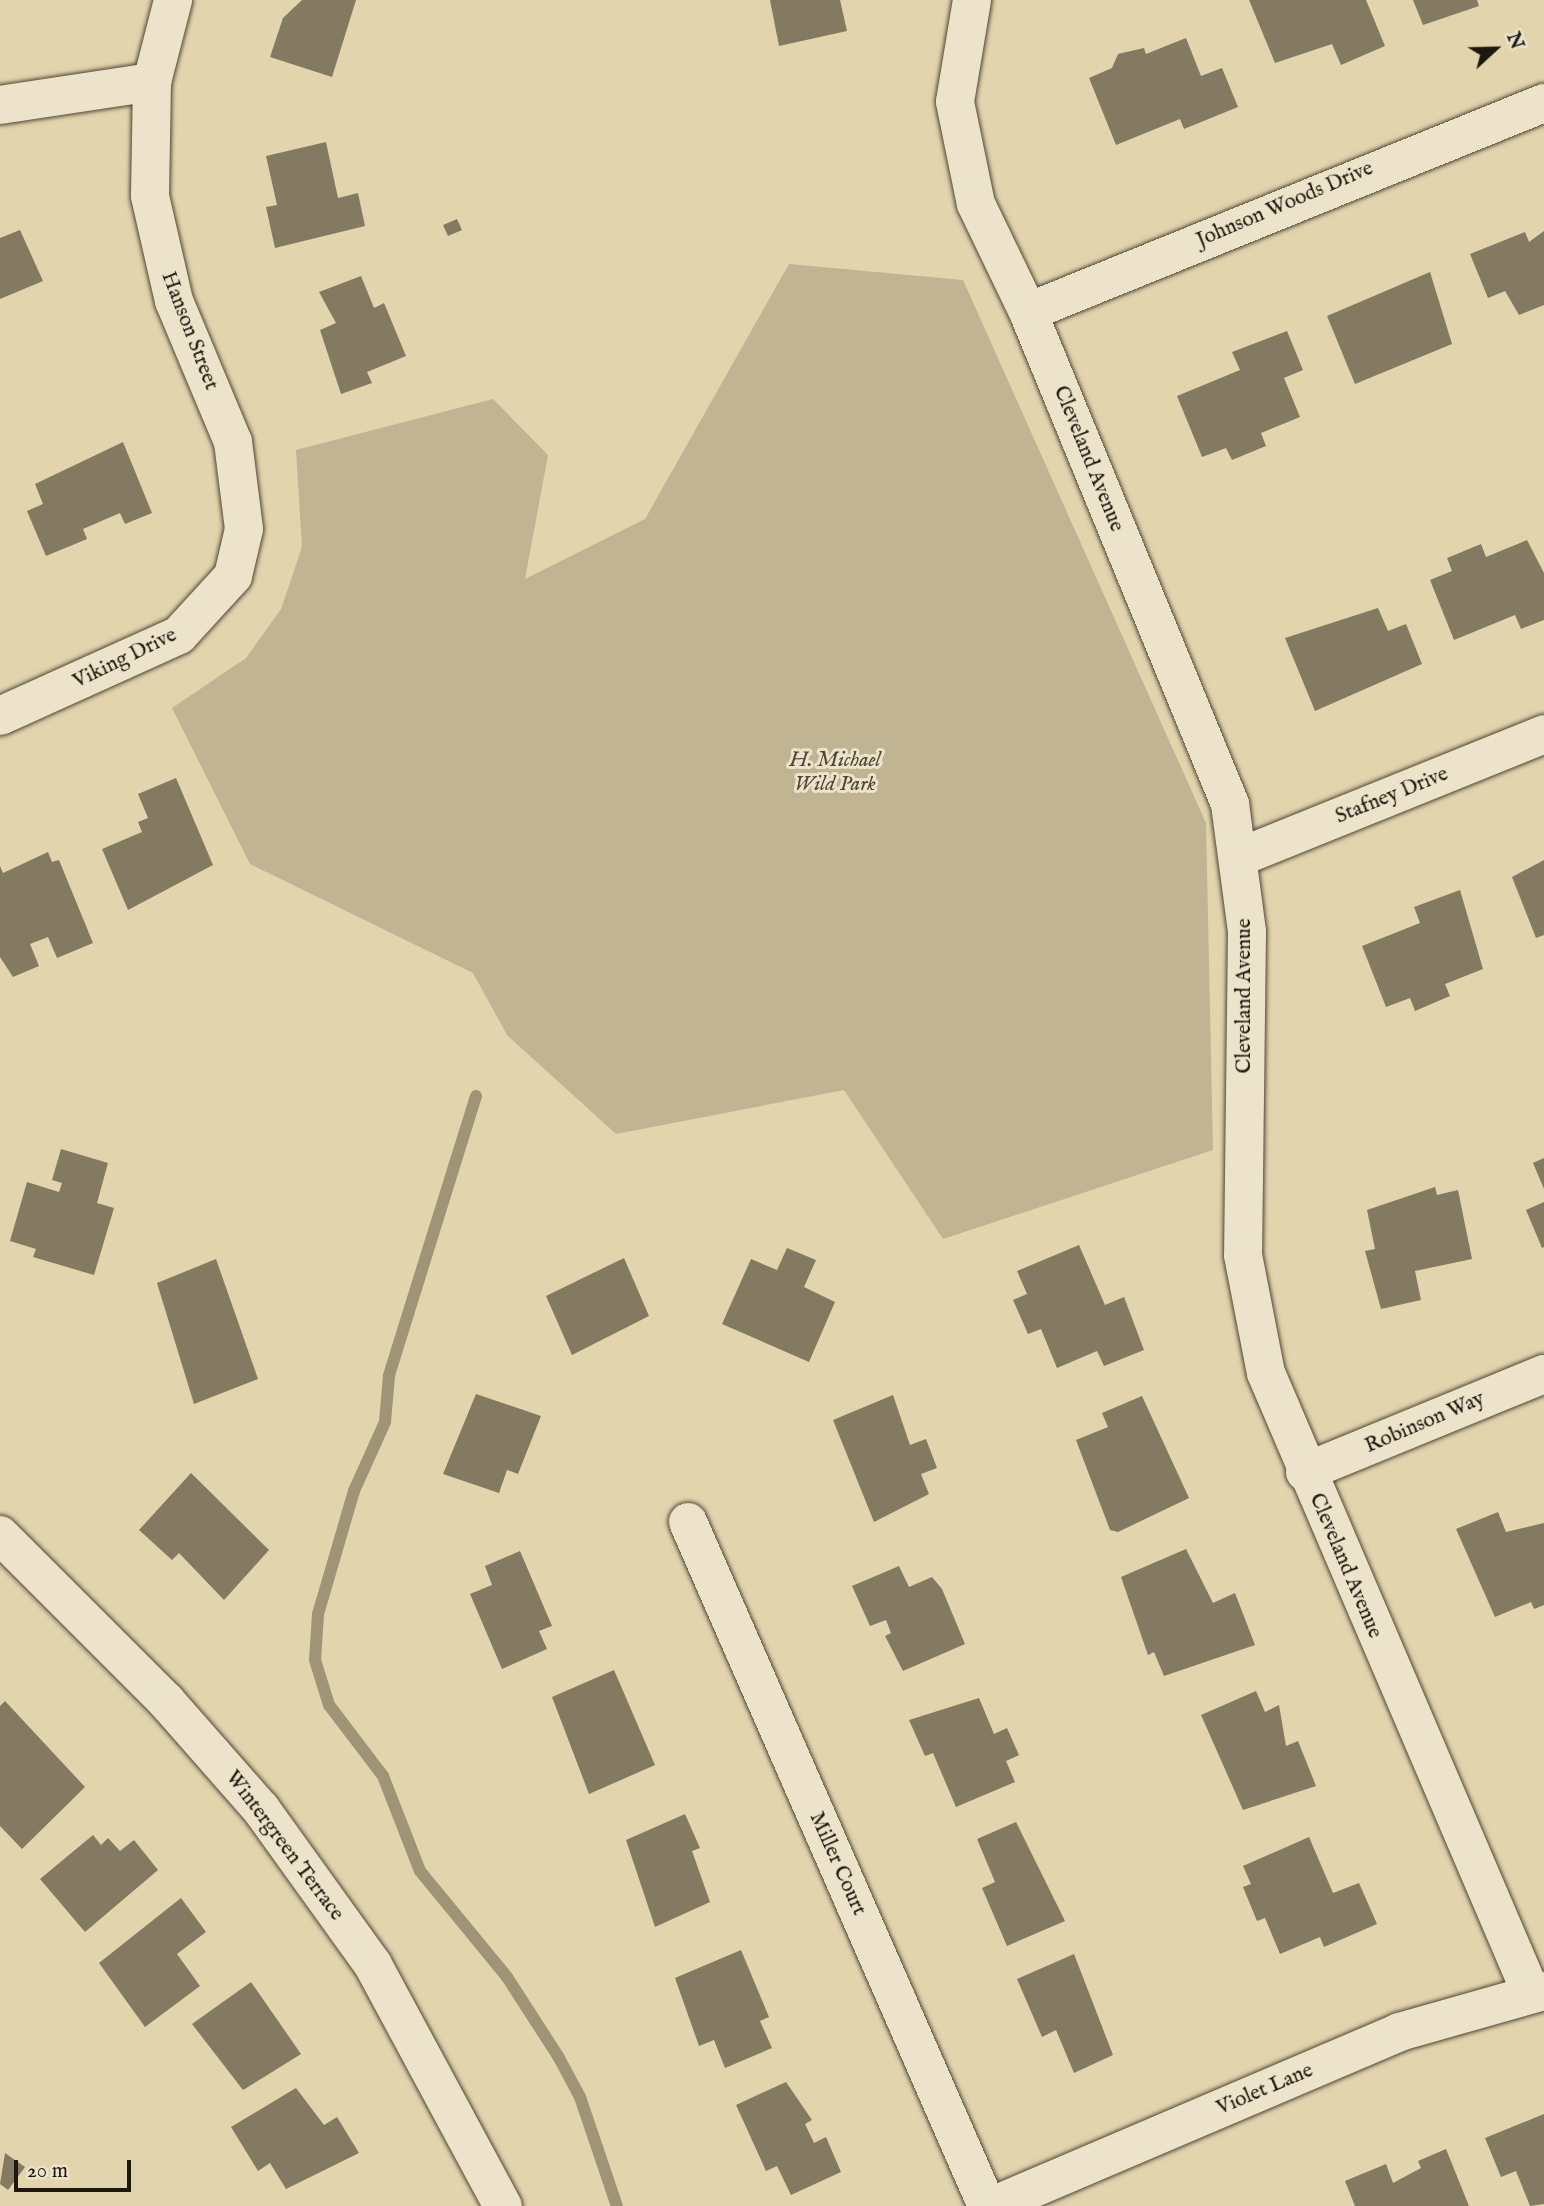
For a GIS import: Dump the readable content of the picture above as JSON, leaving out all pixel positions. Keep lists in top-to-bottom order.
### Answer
{
  "streets": {
    "street": [
      "Johnson Woods Drive",
      "Hanson Street",
      "Cleveland Avenue",
      "Viking Drive",
      "Stafney Drive",
      "Robinson Way",
      "Wintergreen Terrace",
      "Miller Court",
      "Violet Lane"
    ]
  },
  "crossings": [
    ["Johnson Woods Drive", "Cleveland Avenue"],
    ["Hanson Street", "Viking Drive"],
    ["Cleveland Avenue", "Stafney Drive"],
    ["Cleveland Avenue", "Robinson Way"],
    ["Cleveland Avenue", "Violet Lane"]
  ],
  "parks": ["H. Michael Wild Park"],
  "scale_bar": "20 m",
  "north": "right"
}
